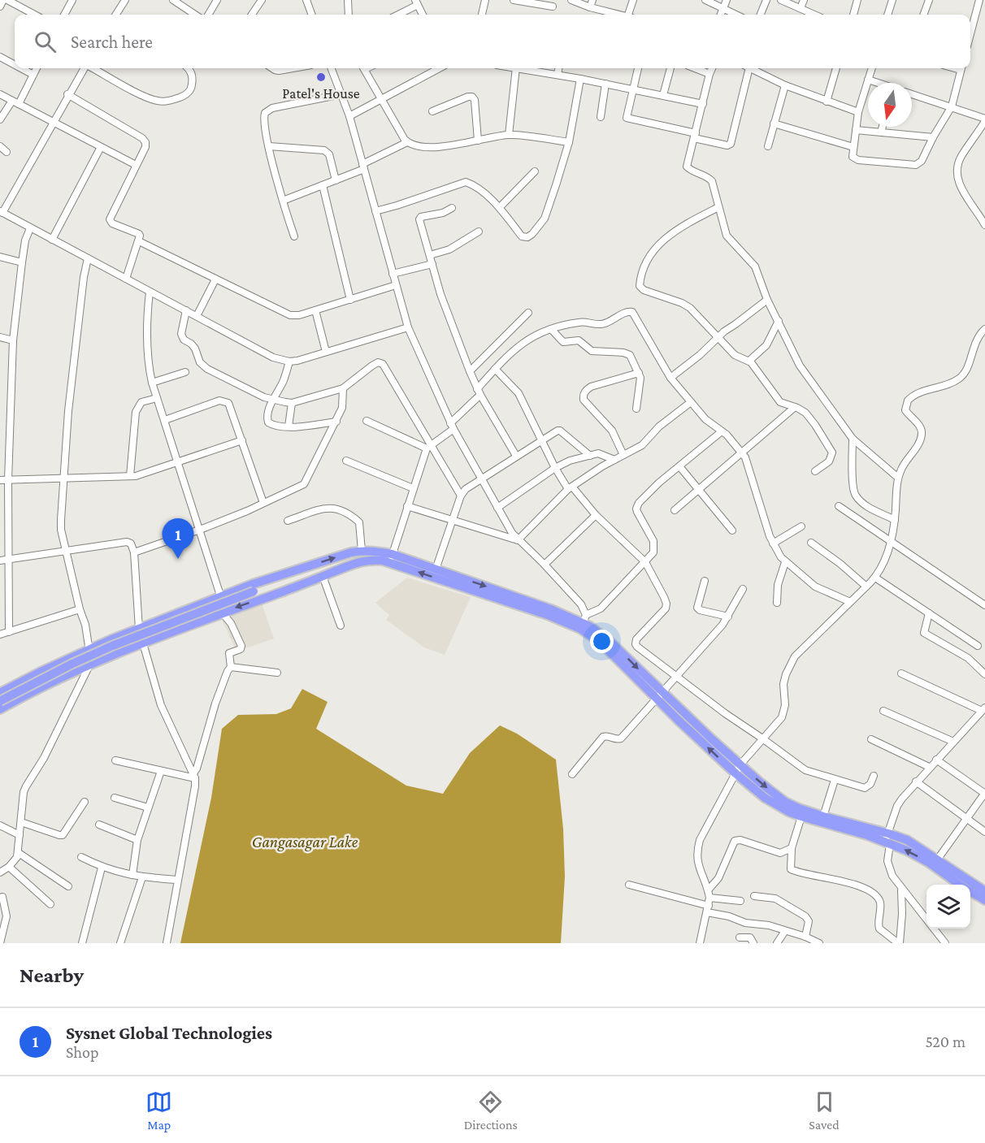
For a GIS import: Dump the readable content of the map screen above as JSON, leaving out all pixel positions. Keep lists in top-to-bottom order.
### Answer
{
  "water": ["Gangasagar Lake"],
  "places": ["Patel's House"],
  "north": "bottom",
  "page": {
    "search": "Search here",
    "pins": "1",
    "heading": "Nearby",
    "list": [
      {
        "mark": "1",
        "name": "Sysnet Global Technologies",
        "note": "Shop",
        "value": "520 m"
      }
    ],
    "nav": ["Map", "Directions", "Saved"]
  }
}
